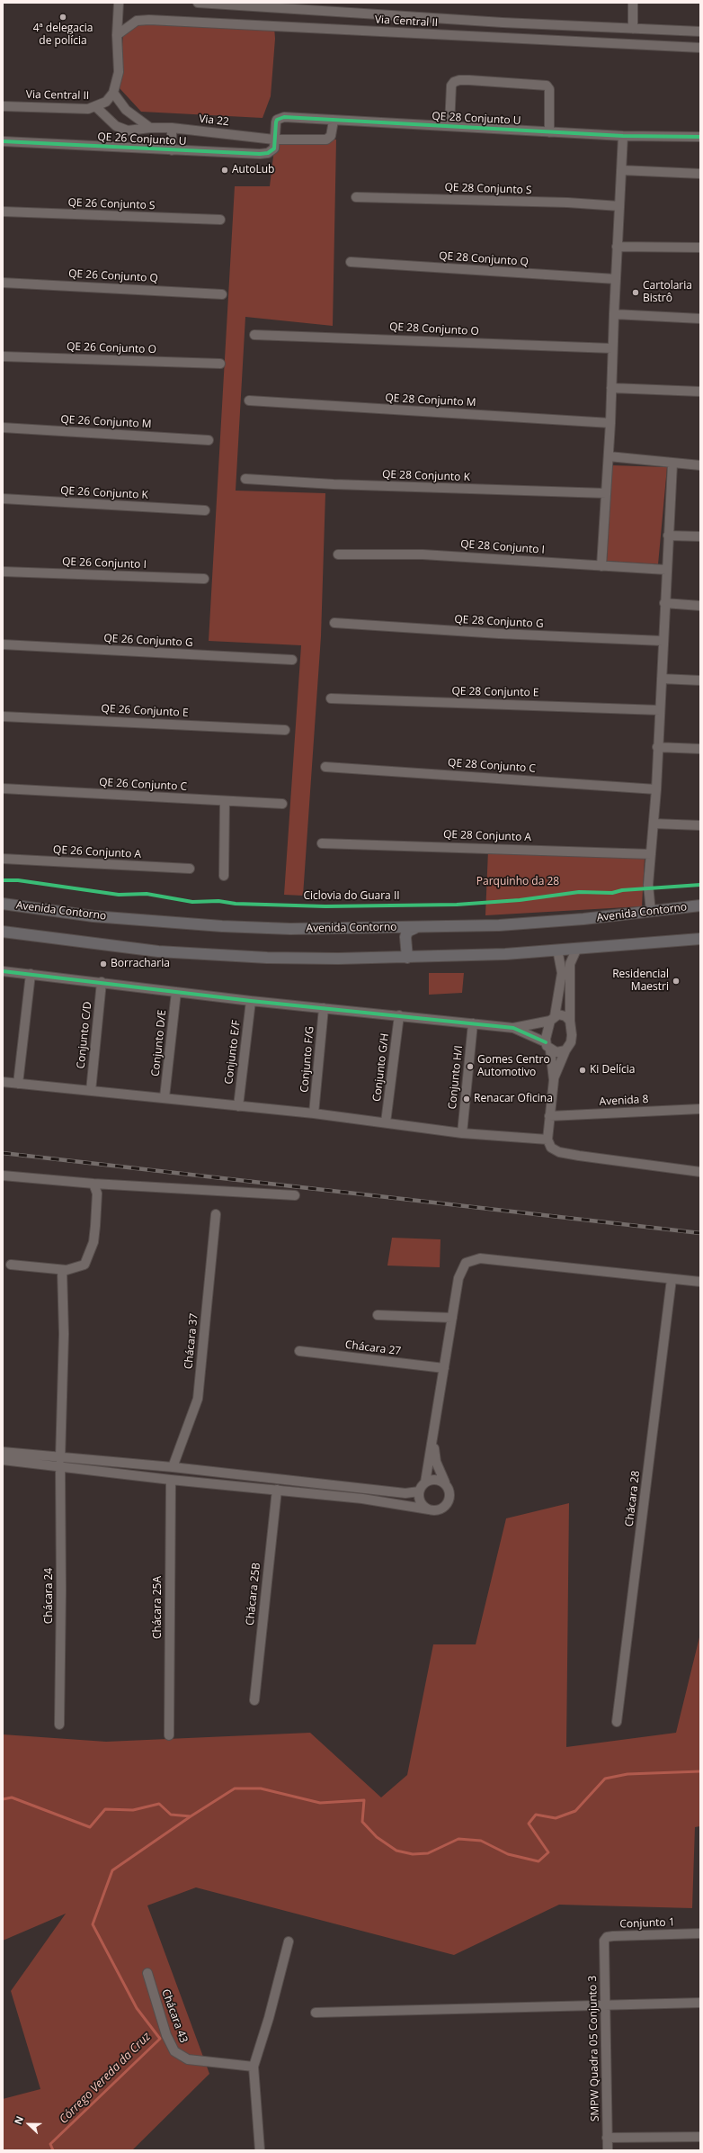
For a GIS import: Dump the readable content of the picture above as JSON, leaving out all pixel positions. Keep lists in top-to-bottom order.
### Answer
{
  "streets": {
    "main road": ["Avenida Contorno"],
    "street": [
      "Via Central II",
      "QE 28 Conjunto U",
      "Via 22",
      "QE 26 Conjunto U",
      "QE 28 Conjunto S",
      "QE 26 Conjunto S",
      "QE 28 Conjunto Q",
      "QE 26 Conjunto Q",
      "QE 28 Conjunto O",
      "QE 26 Conjunto O",
      "QE 28 Conjunto M",
      "QE 26 Conjunto M",
      "QE 28 Conjunto K",
      "QE 26 Conjunto K",
      "QE 28 Conjunto I",
      "QE 26 Conjunto I",
      "QE 28 Conjunto G",
      "QE 26 Conjunto G",
      "QE 28 Conjunto E",
      "QE 26 Conjunto E",
      "QE 28 Conjunto C",
      "QE 26 Conjunto C",
      "QE 28 Conjunto A",
      "QE 26 Conjunto A",
      "Conjunto C/D",
      "Conjunto D/E",
      "Conjunto E/F",
      "Conjunto F/G",
      "Conjunto G/H",
      "Conjunto H/I",
      "Avenida 8",
      "Chácara 37",
      "Chácara 27",
      "Chácara 28",
      "Chácara 25B",
      "Chácara 24",
      "Chácara 25A",
      "Conjunto 1",
      "Chácara 43",
      "SMPW Quadra 05 Conjunto 3"
    ],
    "cycle path": ["Ciclovia do Guara II"]
  },
  "crossings": [
    ["Via Central II", "Via 22"],
    ["QE 28 Conjunto U", "Via 22"],
    ["QE 28 Conjunto U", "QE 26 Conjunto U"],
    ["Via 22", "QE 26 Conjunto U"],
    ["Conjunto 1", "SMPW Quadra 05 Conjunto 3"]
  ],
  "water": ["Córrego Vereda da Cruz"],
  "parks": ["Parquinho da 28"],
  "places": [
    "4ª delegacia de polícia",
    "AutoLub",
    "Cartolaria Bistrô",
    "Borracharia",
    "Residencial Maestri",
    "Gomes Centro Automotivo",
    "Ki Delícia",
    "Renacar Oficina"
  ],
  "north": "left"
}
